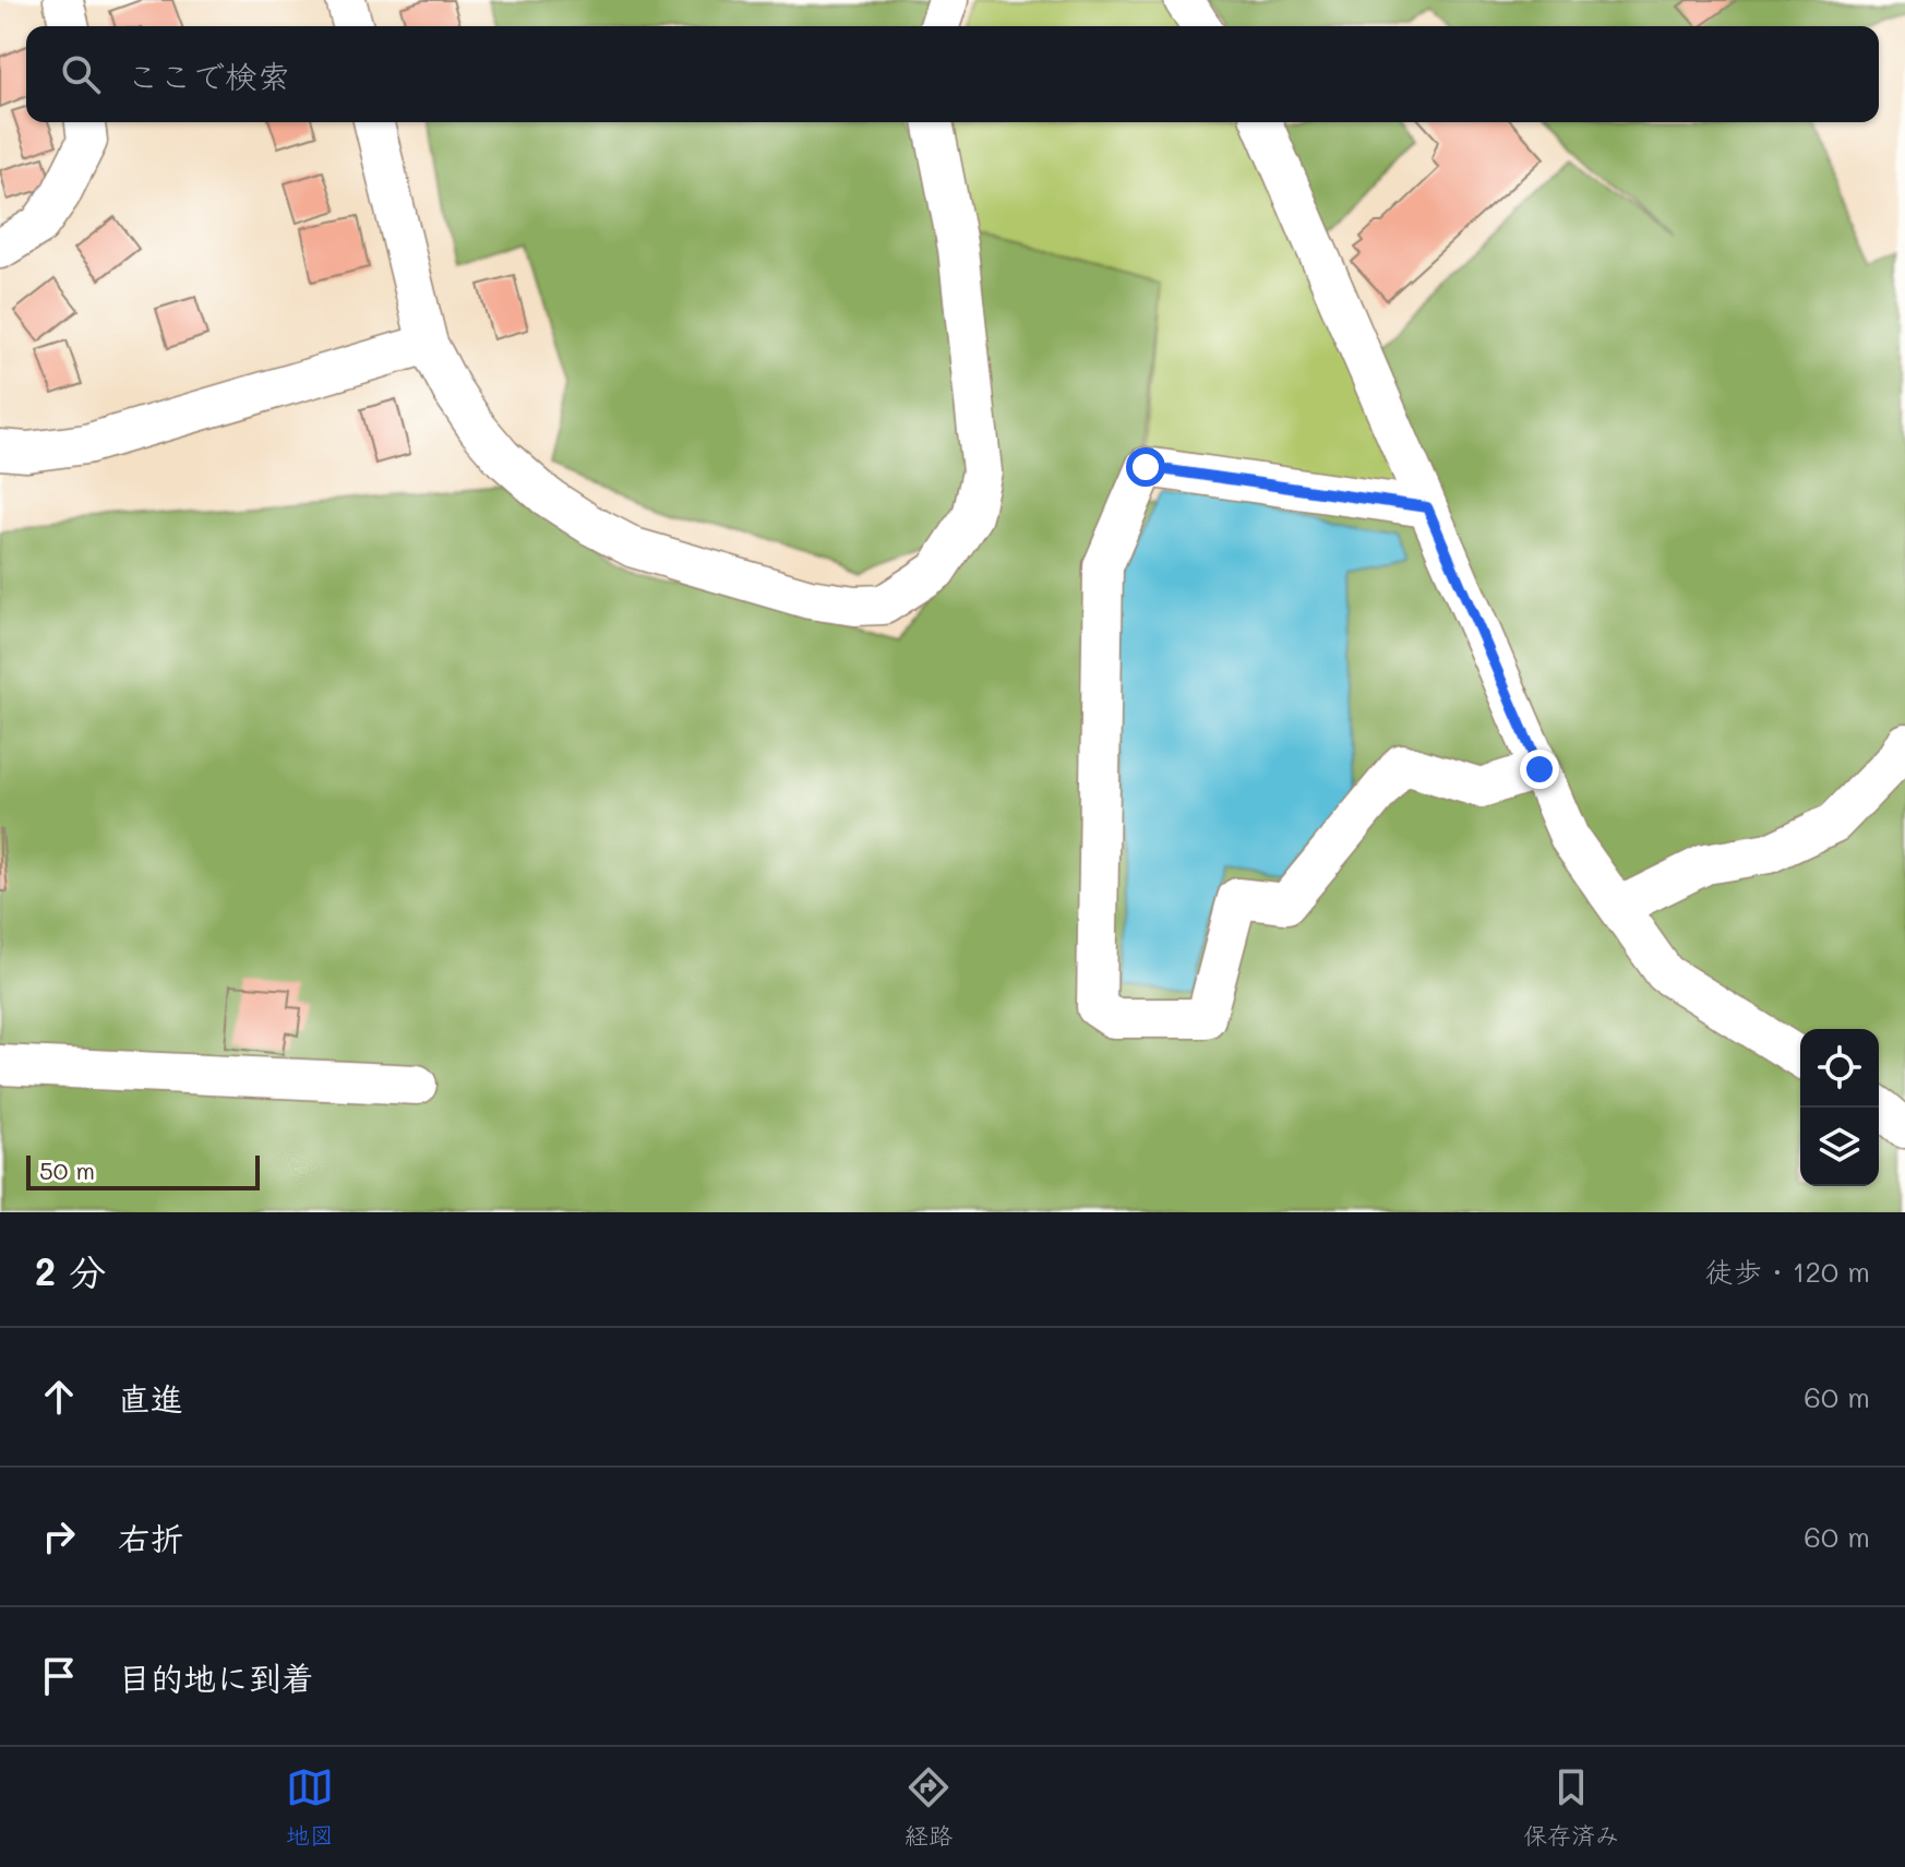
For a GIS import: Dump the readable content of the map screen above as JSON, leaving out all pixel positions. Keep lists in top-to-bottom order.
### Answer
{
  "scale_bar": "50 m",
  "page": {
    "search": "ここで検索",
    "scale": "50 m",
    "heading": ["2 分", "徒歩 · 120 m"],
    "list": [
      ["直進", "60 m"],
      ["右折", "60 m"],
      "目的地に到着"
    ],
    "nav": ["地図", "経路", "保存済み"]
  }
}
